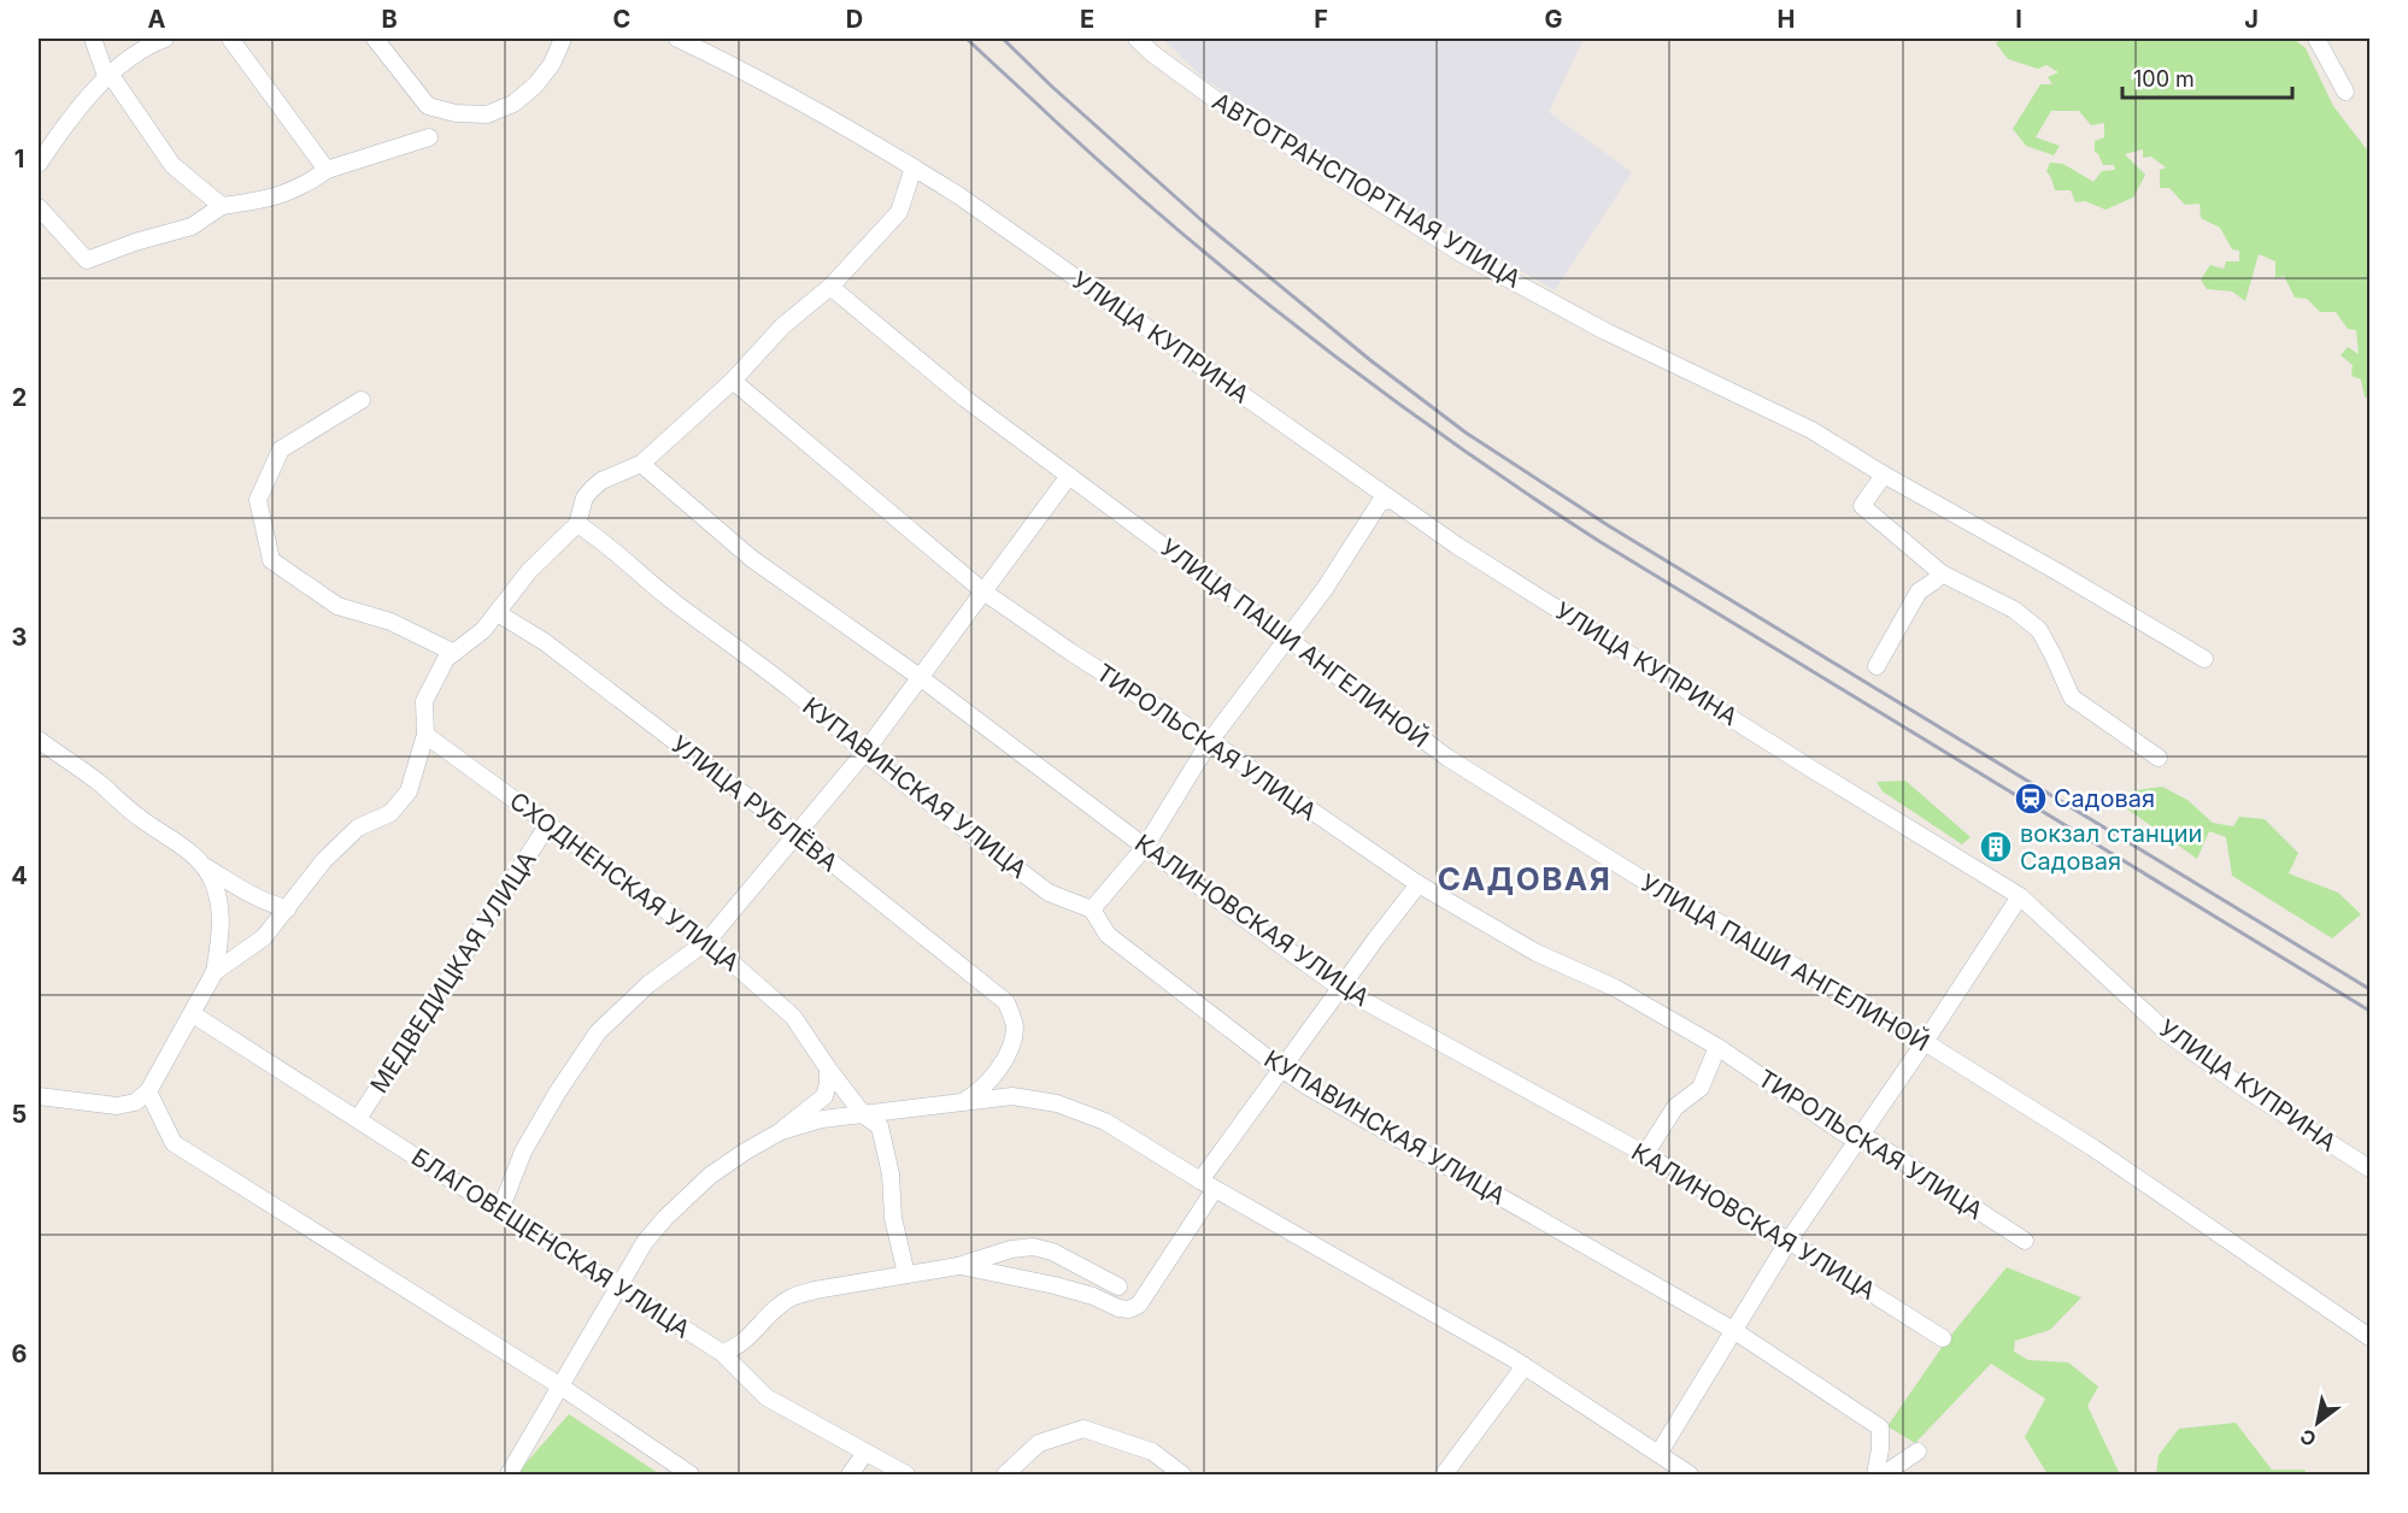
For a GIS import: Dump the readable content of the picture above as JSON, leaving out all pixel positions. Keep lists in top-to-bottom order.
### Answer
{
  "streets": {
    "street": [
      "АВТОТРАНСПОРТНАЯ УЛИЦА",
      "УЛИЦА КУПРИНА",
      "УЛИЦА ПАШИ АНГЕЛИНОЙ",
      "ТИРОЛЬСКАЯ УЛИЦА",
      "КУПАВИНСКАЯ УЛИЦА",
      "УЛИЦА РУБЛЁВА",
      "СХОДНЕНСКАЯ УЛИЦА",
      "КАЛИНОВСКАЯ УЛИЦА",
      "МЕДВЕДИЦКАЯ УЛИЦА",
      "БЛАГОВЕЩЕНСКАЯ УЛИЦА"
    ]
  },
  "crossings": [
    ["СХОДНЕНСКАЯ УЛИЦА", "МЕДВЕДИЦКАЯ УЛИЦА"],
    ["МЕДВЕДИЦКАЯ УЛИЦА", "БЛАГОВЕЩЕНСКАЯ УЛИЦА"]
  ],
  "districts": ["САДОВАЯ"],
  "places": {
    "station": ["Садовая"],
    "building": ["вокзал станции Садовая"]
  },
  "scale_bar": "100 m",
  "north": "bottom left",
  "grid": {
    "columns": [
      "A",
      "B",
      "C",
      "D",
      "E",
      "F",
      "G",
      "H",
      "I",
      "J"
    ],
    "rows": [
      "1",
      "2",
      "3",
      "4",
      "5",
      "6"
    ]
  }
}
